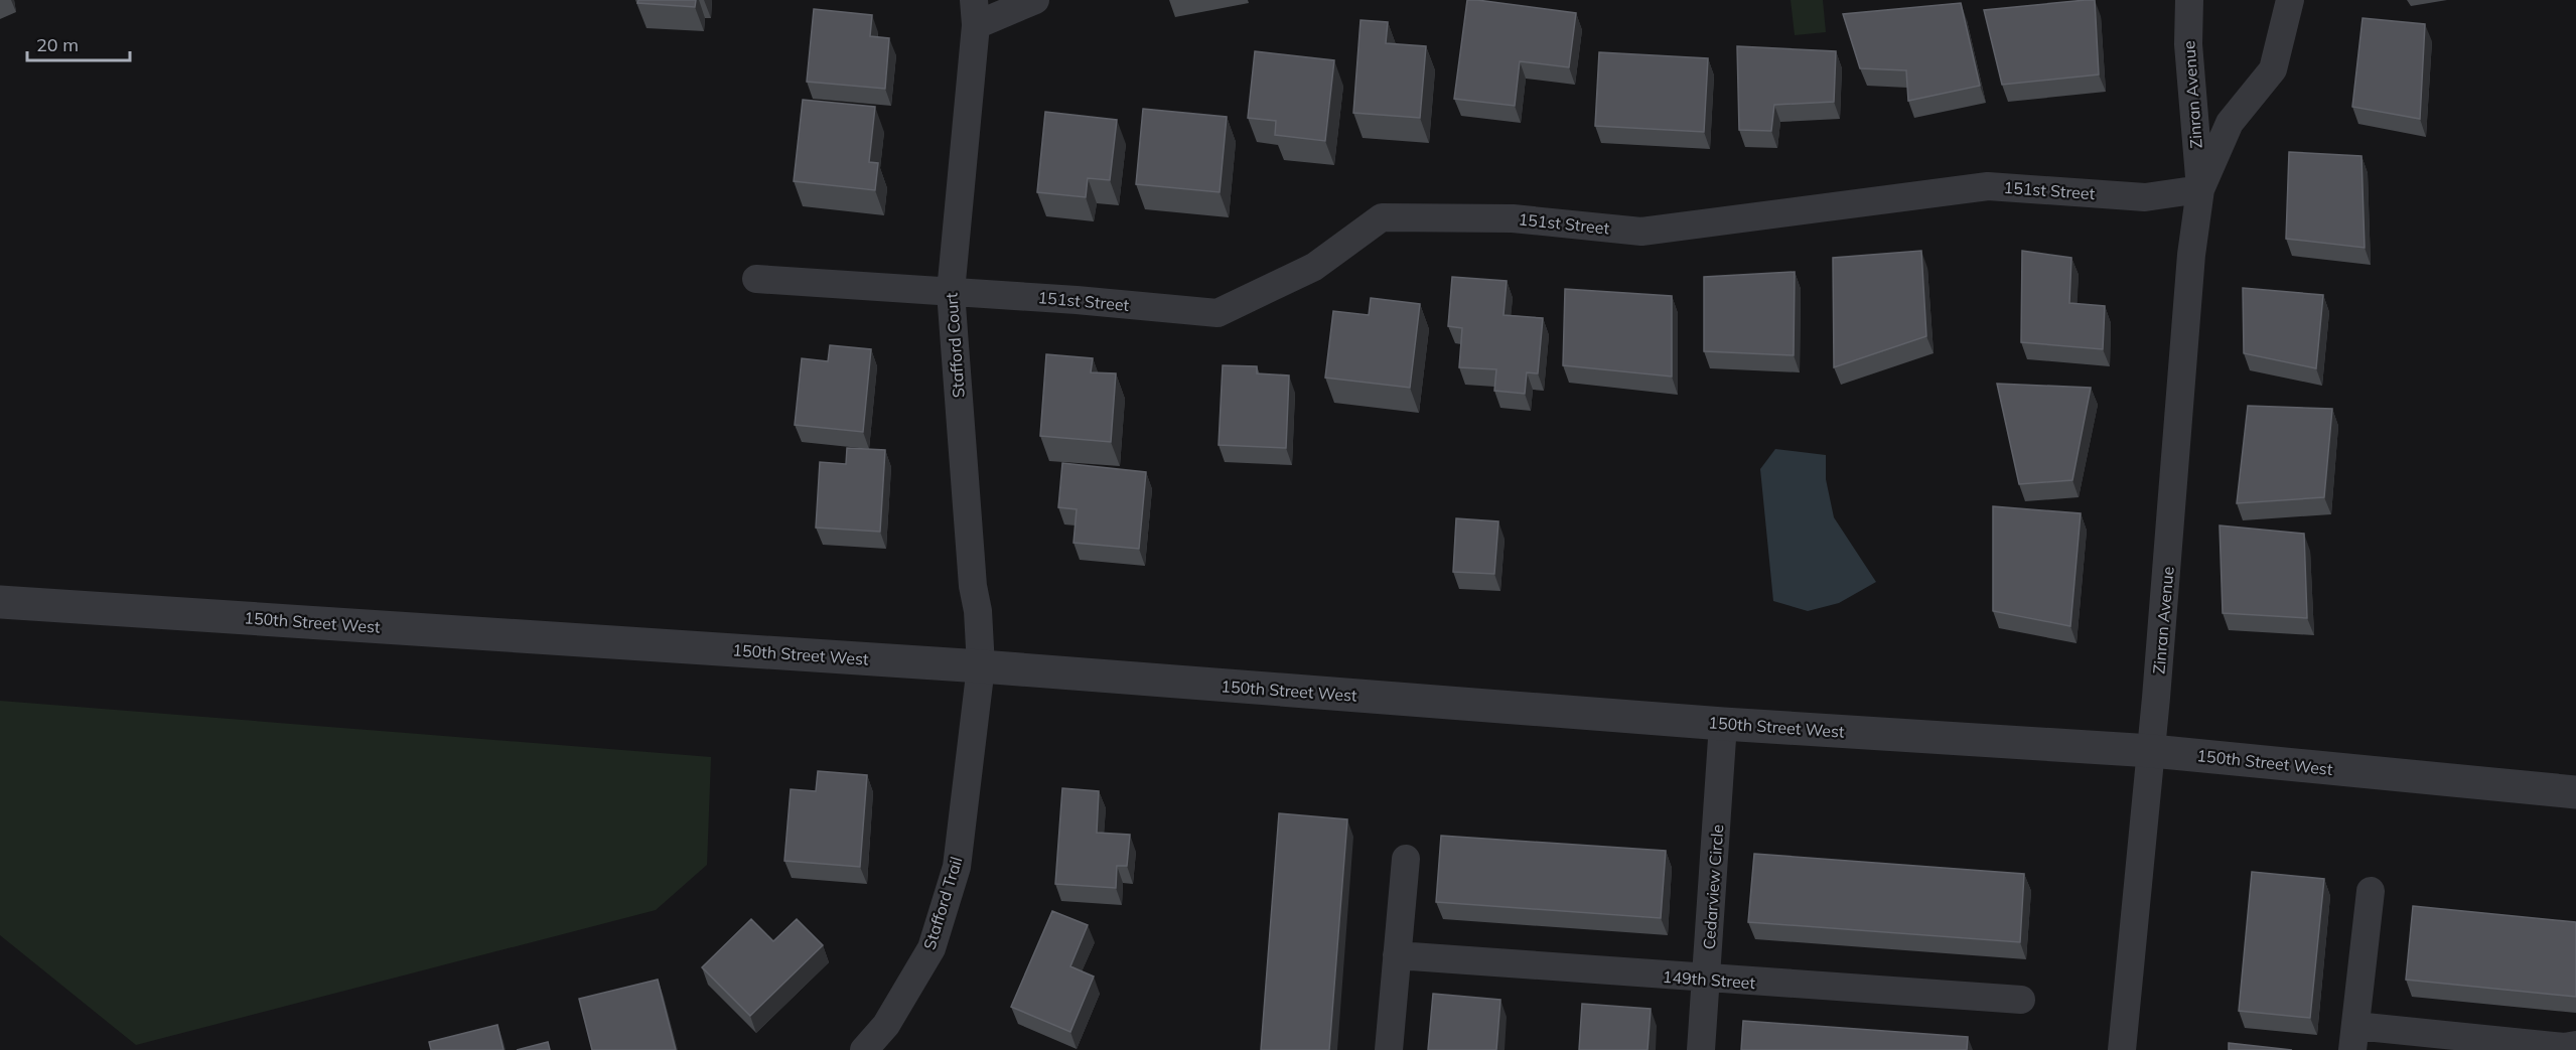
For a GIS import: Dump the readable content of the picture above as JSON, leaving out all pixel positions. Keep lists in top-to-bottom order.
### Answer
{
  "streets": {
    "street": [
      "Zinran Avenue",
      "151st Street",
      "Stafford Court",
      "150th Street West",
      "Cedarview Circle",
      "Stafford Trail",
      "149th Street"
    ]
  },
  "crossings": [
    ["Zinran Avenue", "151st Street"],
    ["Zinran Avenue", "150th Street West"],
    ["151st Street", "Stafford Court"],
    ["Stafford Court", "150th Street West"],
    ["Stafford Court", "Stafford Trail"],
    ["150th Street West", "Cedarview Circle"],
    ["150th Street West", "Stafford Trail"],
    ["Cedarview Circle", "149th Street"]
  ],
  "scale_bar": "20 m"
}
